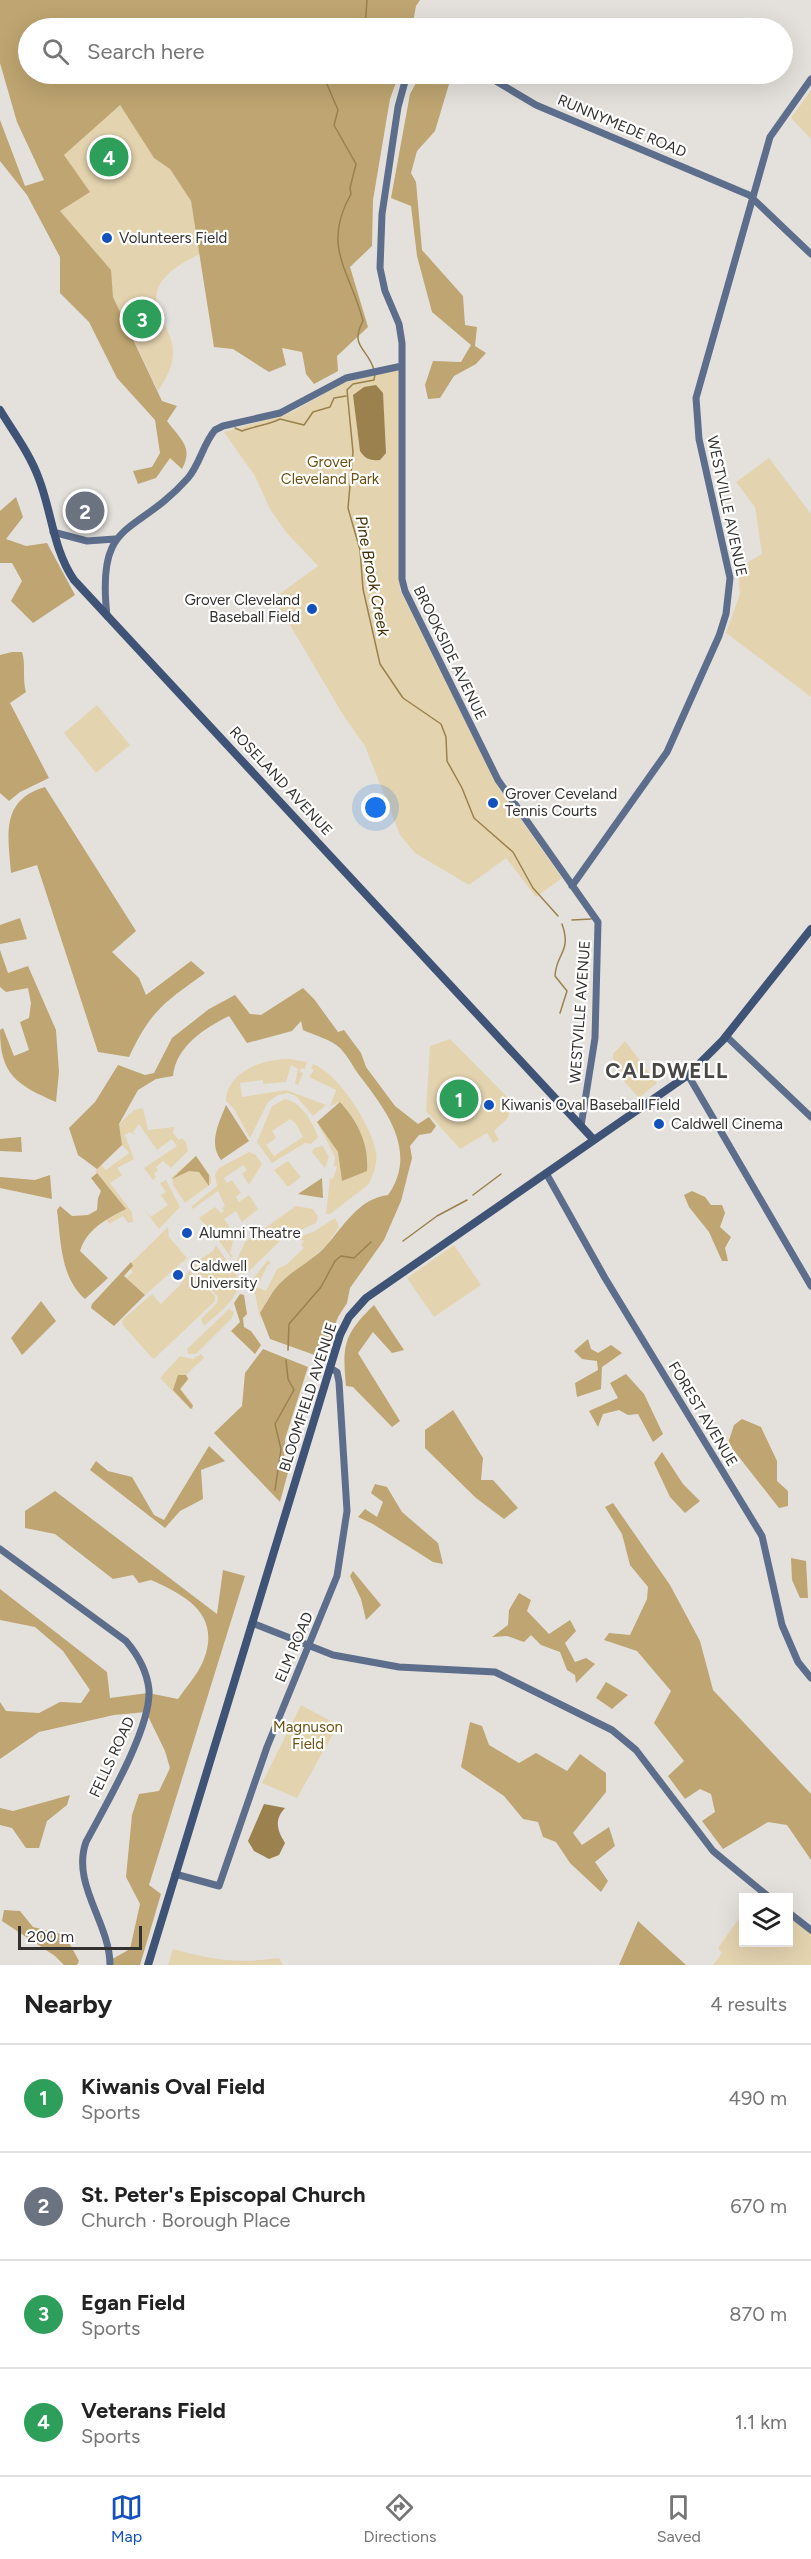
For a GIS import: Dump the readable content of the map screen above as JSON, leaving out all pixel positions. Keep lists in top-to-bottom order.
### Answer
{
  "streets": {
    "main road": ["ROSELAND AVENUE", "BLOOMFIELD AVENUE"],
    "street": [
      "RUNNYMEDE ROAD",
      "WESTVILLE AVENUE",
      "BROOKSIDE AVENUE",
      "FOREST AVENUE",
      "ELM ROAD",
      "FELLS ROAD"
    ]
  },
  "crossings": [
    ["RUNNYMEDE ROAD", "WESTVILLE AVENUE"],
    ["WESTVILLE AVENUE", "BROOKSIDE AVENUE"],
    ["WESTVILLE AVENUE", "ROSELAND AVENUE"],
    ["ROSELAND AVENUE", "BLOOMFIELD AVENUE"],
    ["BLOOMFIELD AVENUE", "FOREST AVENUE"],
    ["BLOOMFIELD AVENUE", "ELM ROAD"]
  ],
  "districts": ["CALDWELL"],
  "water": ["Pine Brook Creek"],
  "parks": ["Grover Cleveland Park", "Magnuson Field"],
  "places": [
    "Volunteers Field",
    "Grover Cleveland Baseball Field",
    "Grover Ceveland Tennis Courts",
    "Kiwanis Oval Baseball Field",
    "Caldwell Cinema",
    "Alumni Theatre",
    "Caldwell University"
  ],
  "scale_bar": "200 m",
  "page": {
    "search": "Search here",
    "pins": [
      "4",
      "3",
      "2",
      "1"
    ],
    "scale": "200 m",
    "heading": ["Nearby", "4 results"],
    "list": [
      {
        "mark": "1",
        "name": "Kiwanis Oval Field",
        "note": "Sports",
        "value": "490 m"
      },
      {
        "mark": "2",
        "name": "St. Peter's Episcopal Church",
        "note": "Church · Borough Place",
        "value": "670 m"
      },
      {
        "mark": "3",
        "name": "Egan Field",
        "note": "Sports",
        "value": "870 m"
      },
      {
        "mark": "4",
        "name": "Veterans Field",
        "note": "Sports",
        "value": "1.1 km"
      }
    ],
    "nav": ["Map", "Directions", "Saved"]
  }
}
